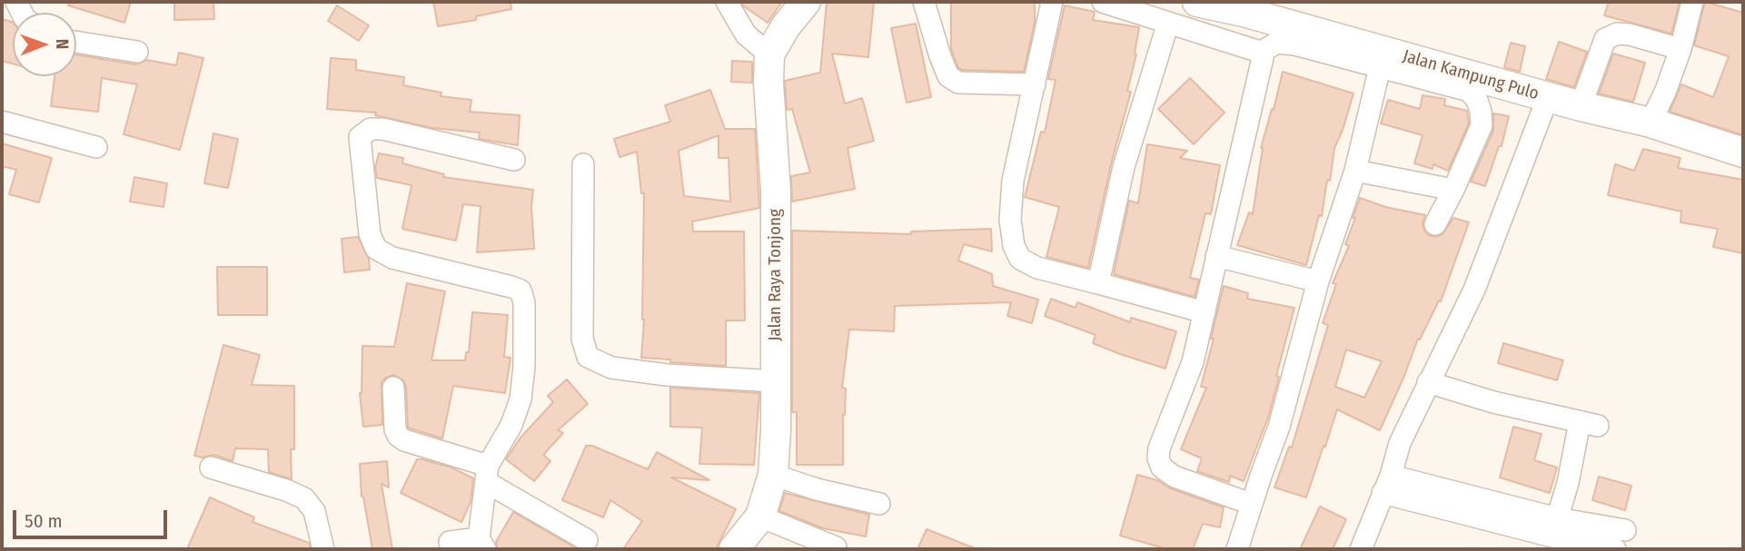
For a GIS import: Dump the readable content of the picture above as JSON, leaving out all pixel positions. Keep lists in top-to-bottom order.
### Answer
{
  "streets": {
    "main road": ["Jalan Kampung Pulo", "Jalan Raya Tonjong"]
  },
  "scale_bar": "50 m",
  "north": "right"
}
